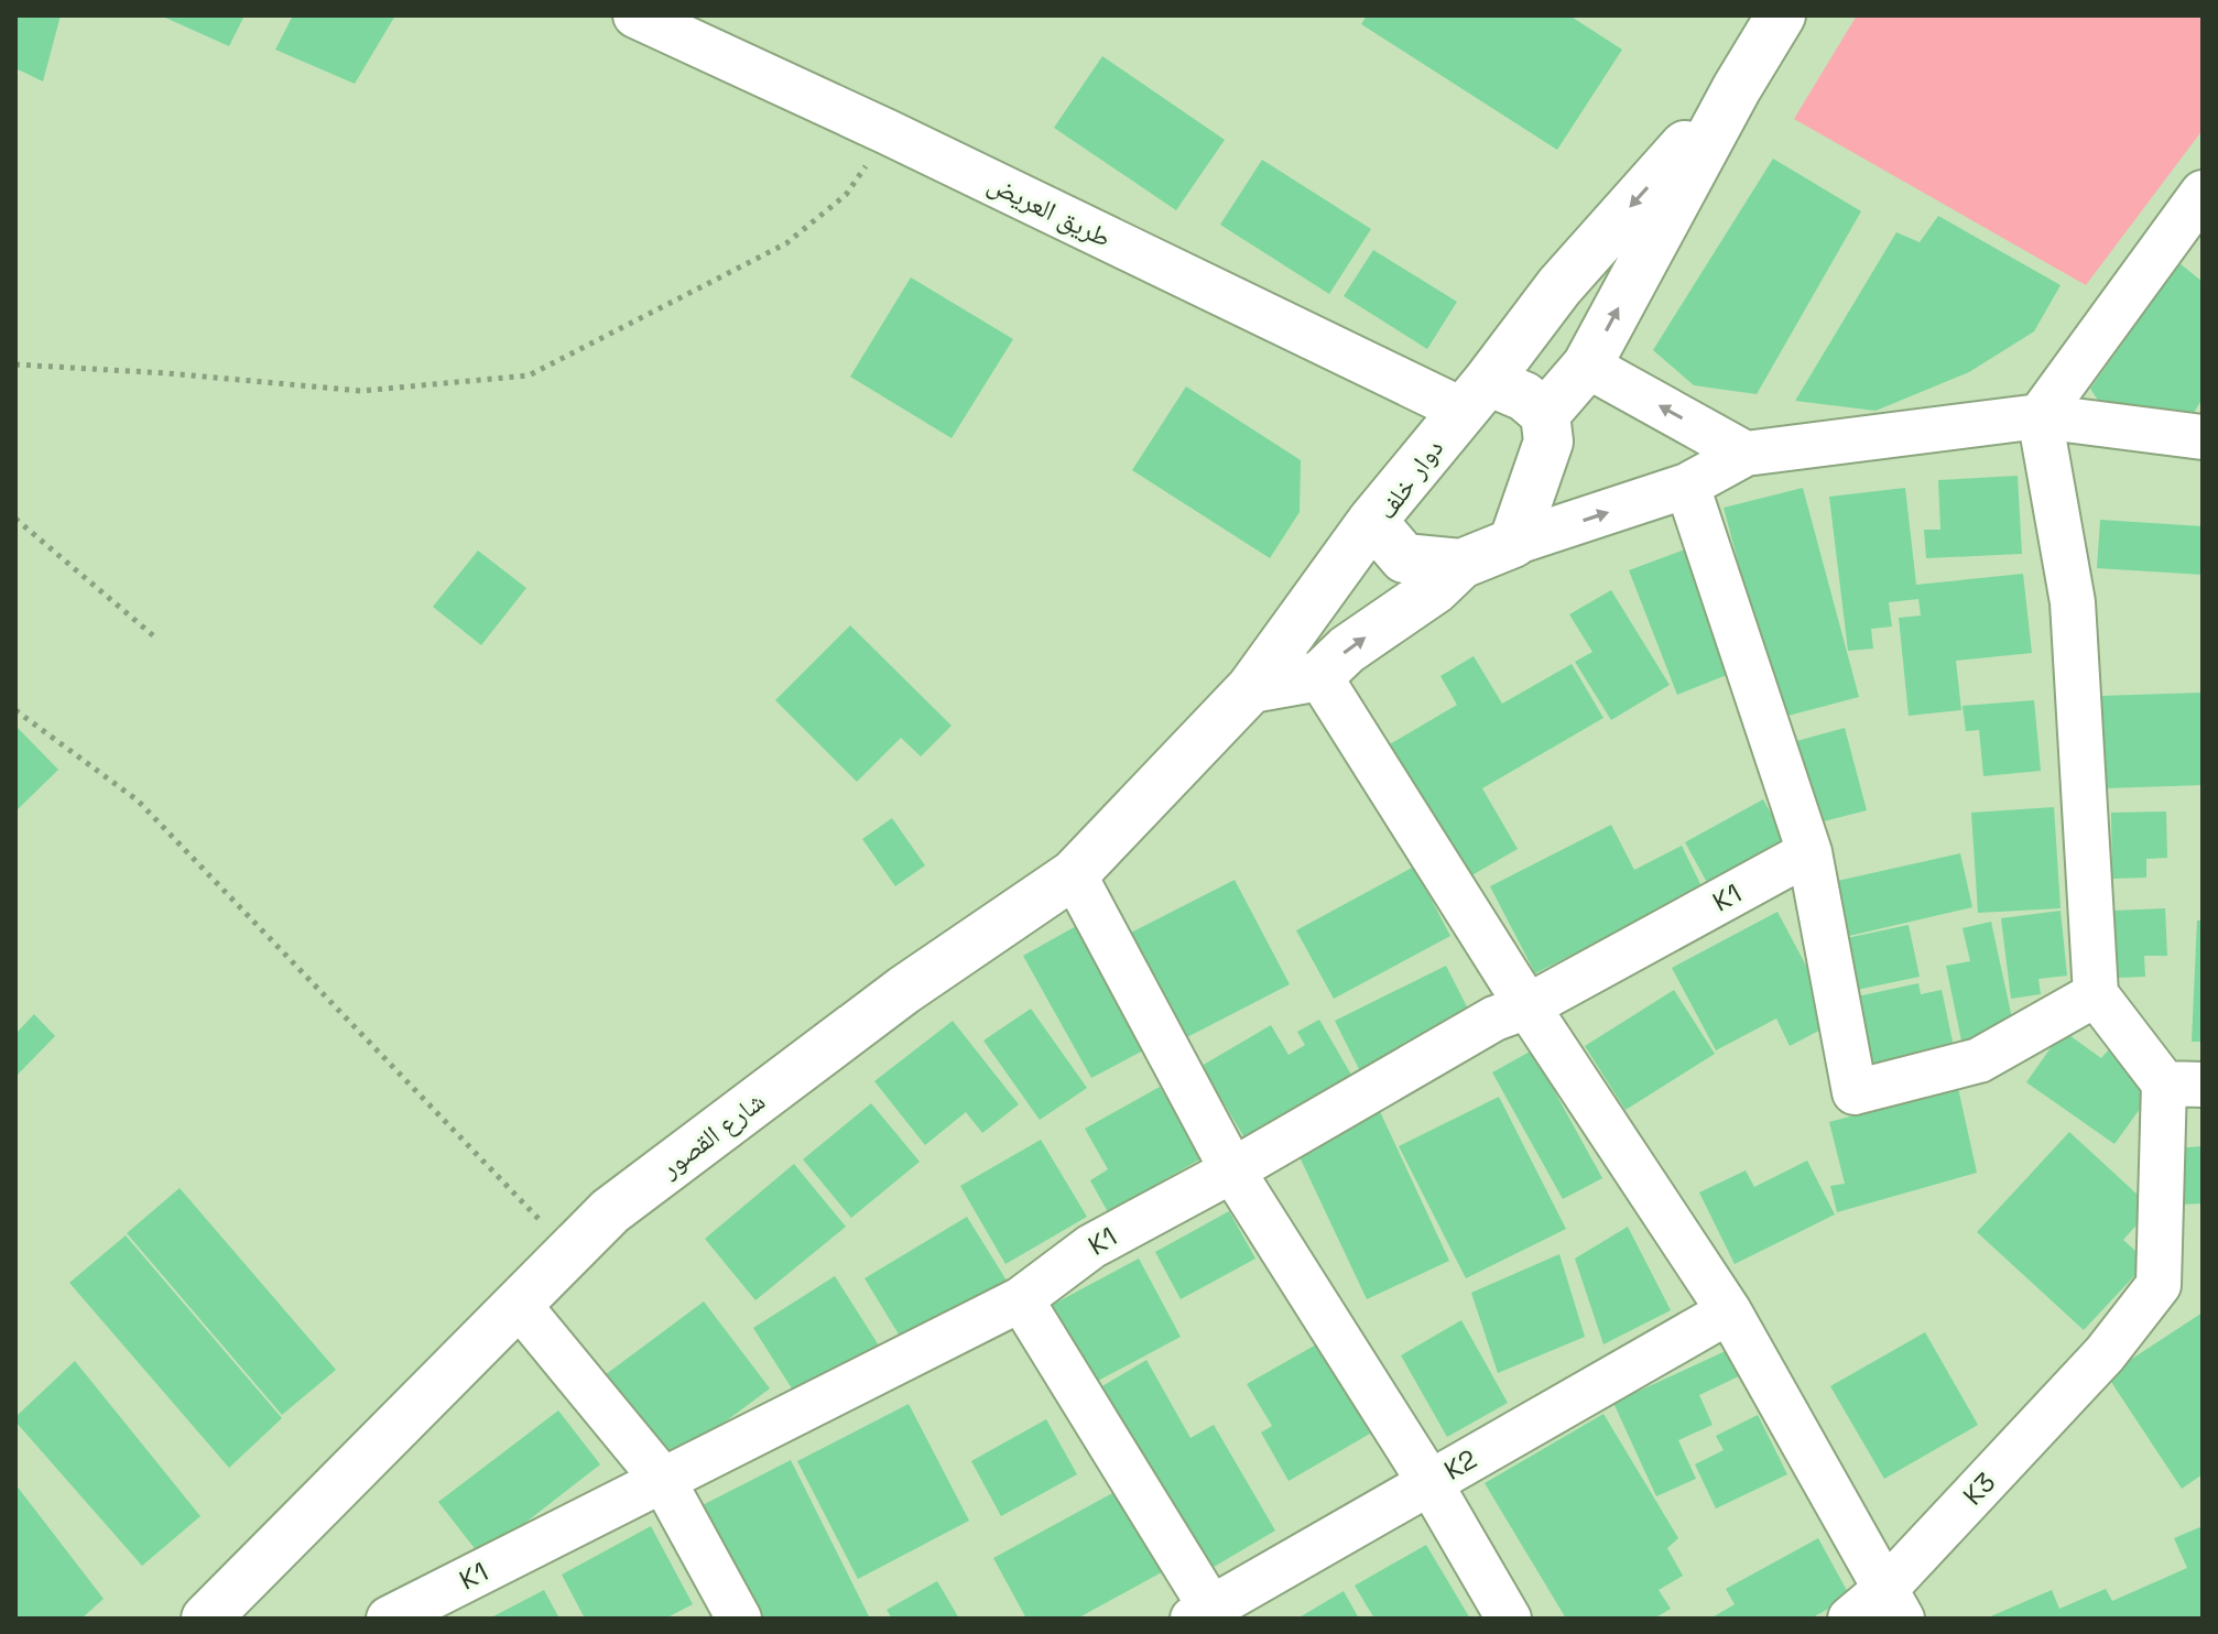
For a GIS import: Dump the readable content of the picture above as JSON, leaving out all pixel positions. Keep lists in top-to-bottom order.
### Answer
{
  "streets": {
    "street": [
      "طريق العريض",
      "دوار خلف",
      "K1",
      "شارع القصور",
      "K2",
      "K3"
    ]
  },
  "crossings": [
    ["طريق العريض", "دوار خلف"],
    ["دوار خلف", "شارع القصور"]
  ]
}
